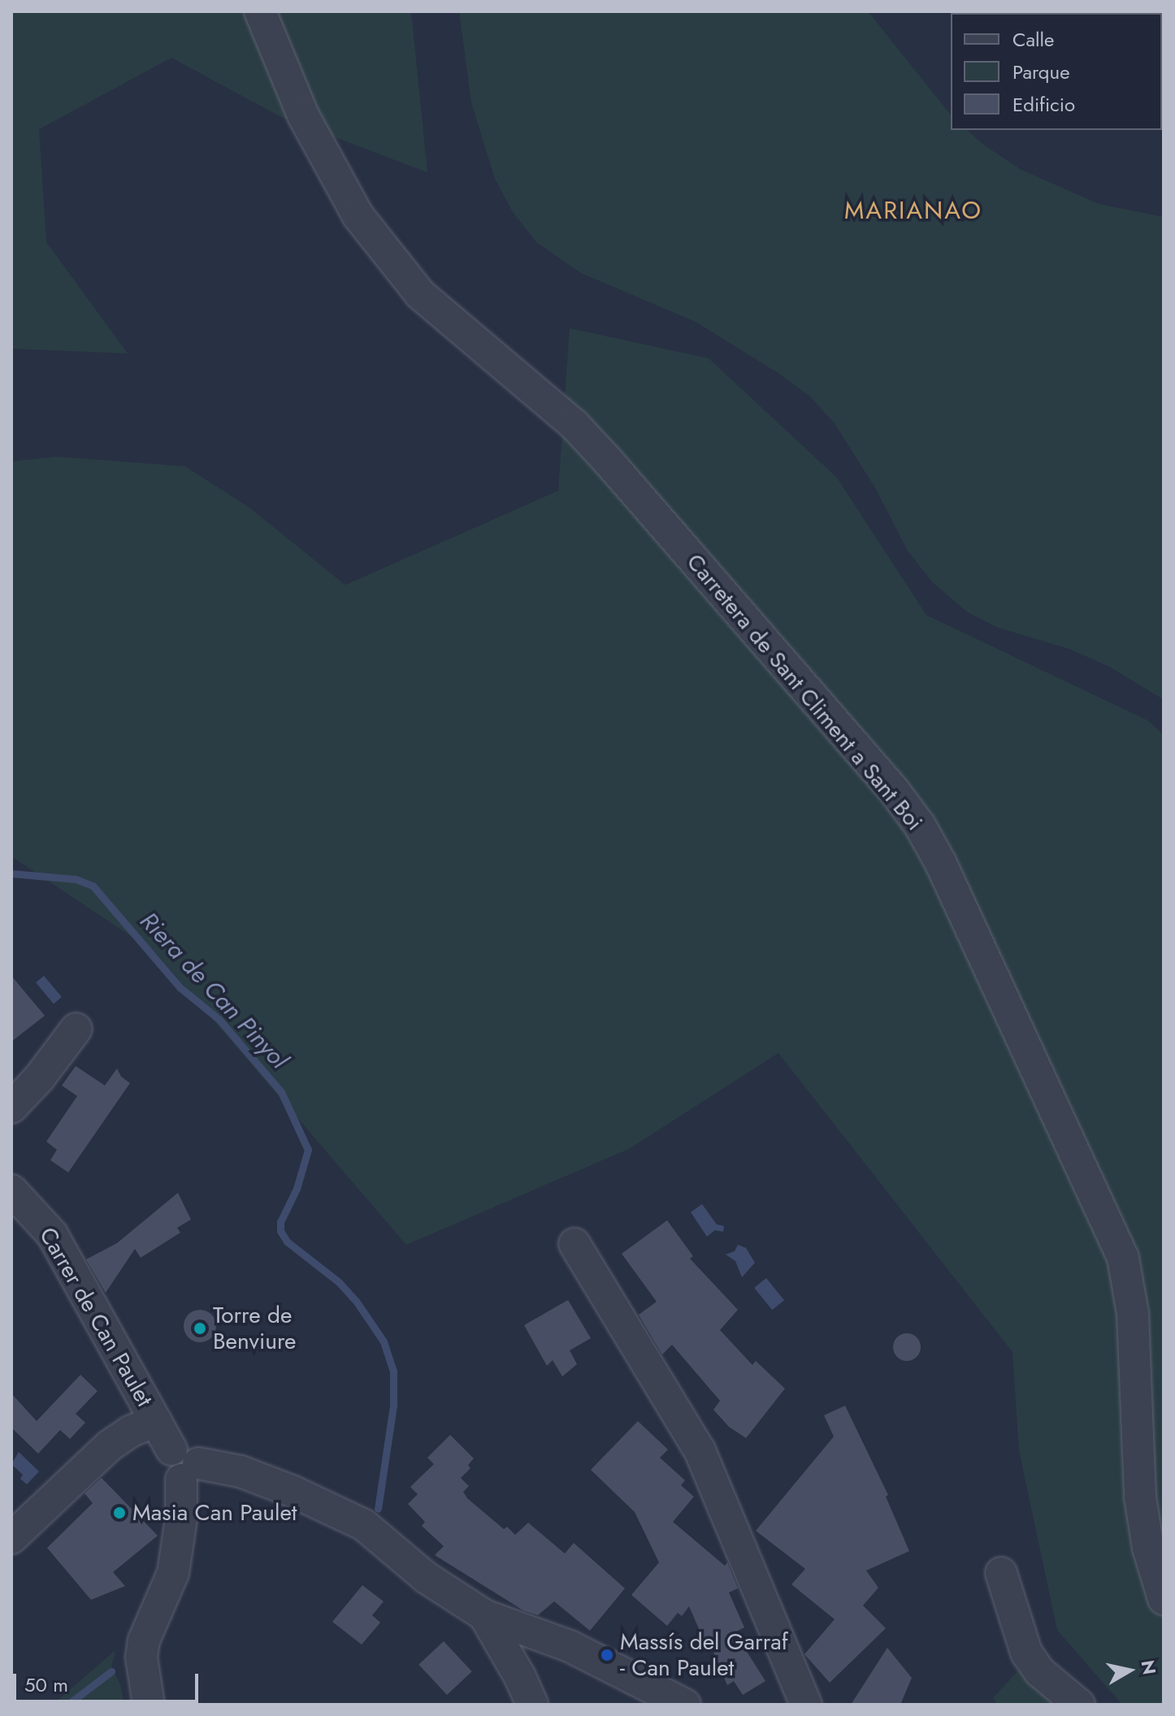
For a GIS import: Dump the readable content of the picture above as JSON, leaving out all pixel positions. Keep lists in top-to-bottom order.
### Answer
{
  "streets": {
    "street": ["Carretera de Sant Climent a Sant Boi", "Carrer de Can Paulet"]
  },
  "districts": ["MARIANAO"],
  "water": ["Riera de Can Pinyol"],
  "places": ["Torre de Benviure", "Masia Can Paulet", "Massís del Garraf - Can Paulet"],
  "legend": ["Calle", "Parque", "Edificio"],
  "scale_bar": "50 m",
  "north": "right"
}
